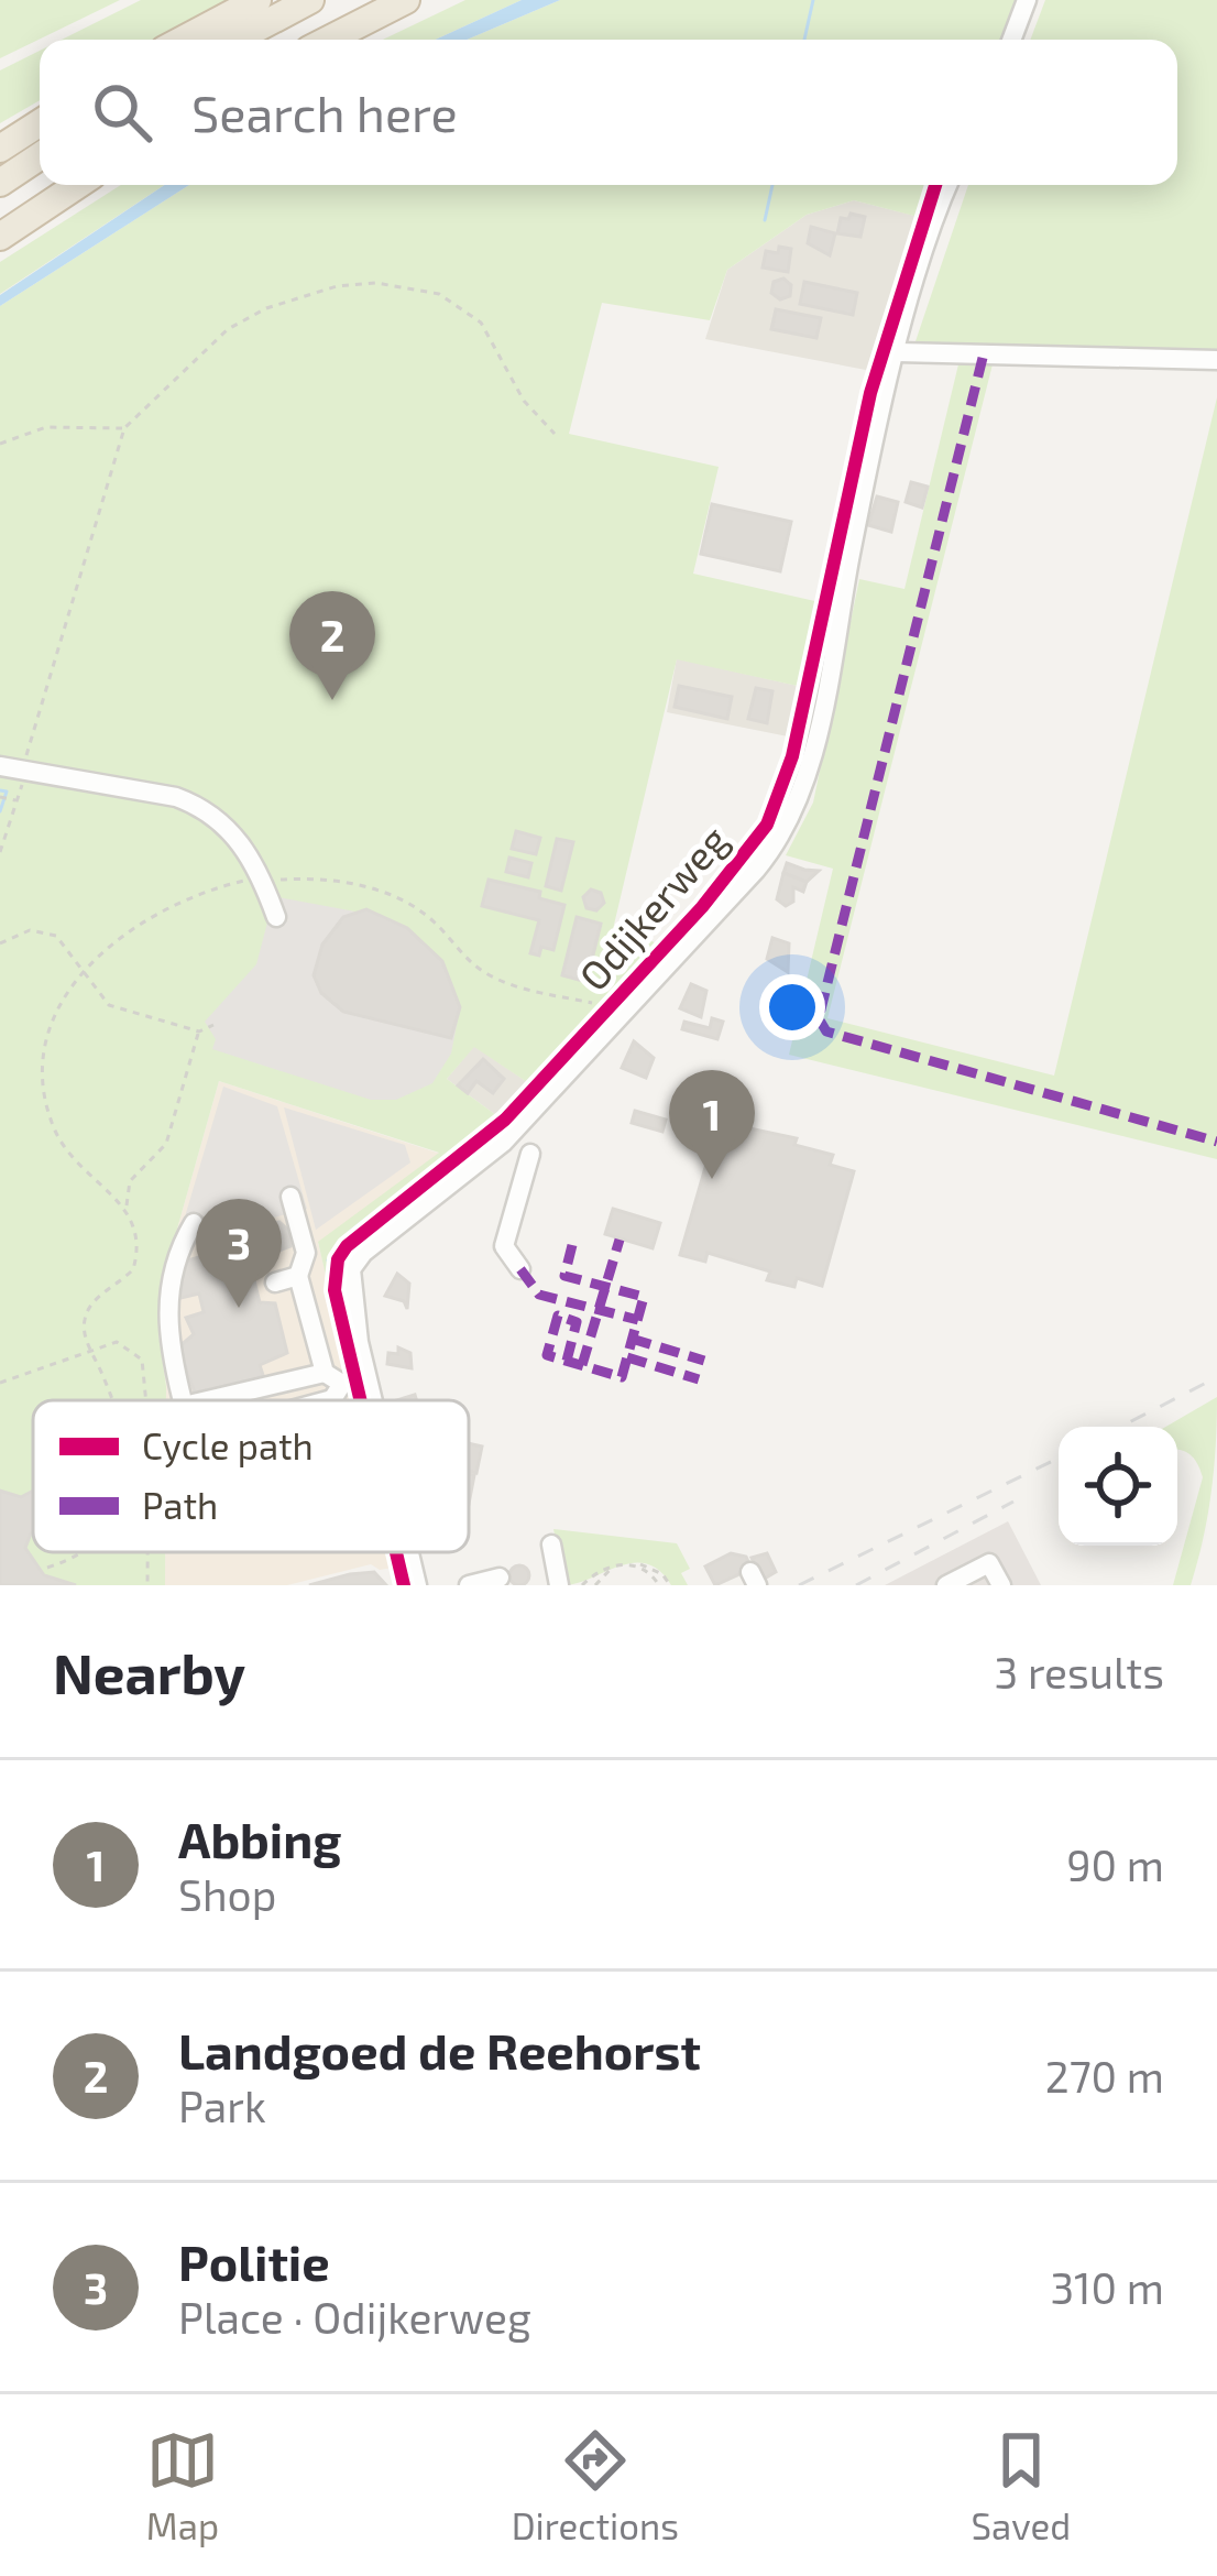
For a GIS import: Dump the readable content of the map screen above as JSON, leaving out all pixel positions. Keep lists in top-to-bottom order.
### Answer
{
  "streets": {
    "street": ["Odijkerweg"]
  },
  "legend": ["Cycle path", "Path"],
  "page": {
    "search": "Search here",
    "pins": ["2", "1", "3"],
    "heading": ["Nearby", "3 results"],
    "list": [
      {
        "mark": "1",
        "name": "Abbing",
        "note": "Shop",
        "value": "90 m"
      },
      {
        "mark": "2",
        "name": "Landgoed de Reehorst",
        "note": "Park",
        "value": "270 m"
      },
      {
        "mark": "3",
        "name": "Politie",
        "note": "Place · Odijkerweg",
        "value": "310 m"
      }
    ],
    "nav": ["Map", "Directions", "Saved"]
  }
}
